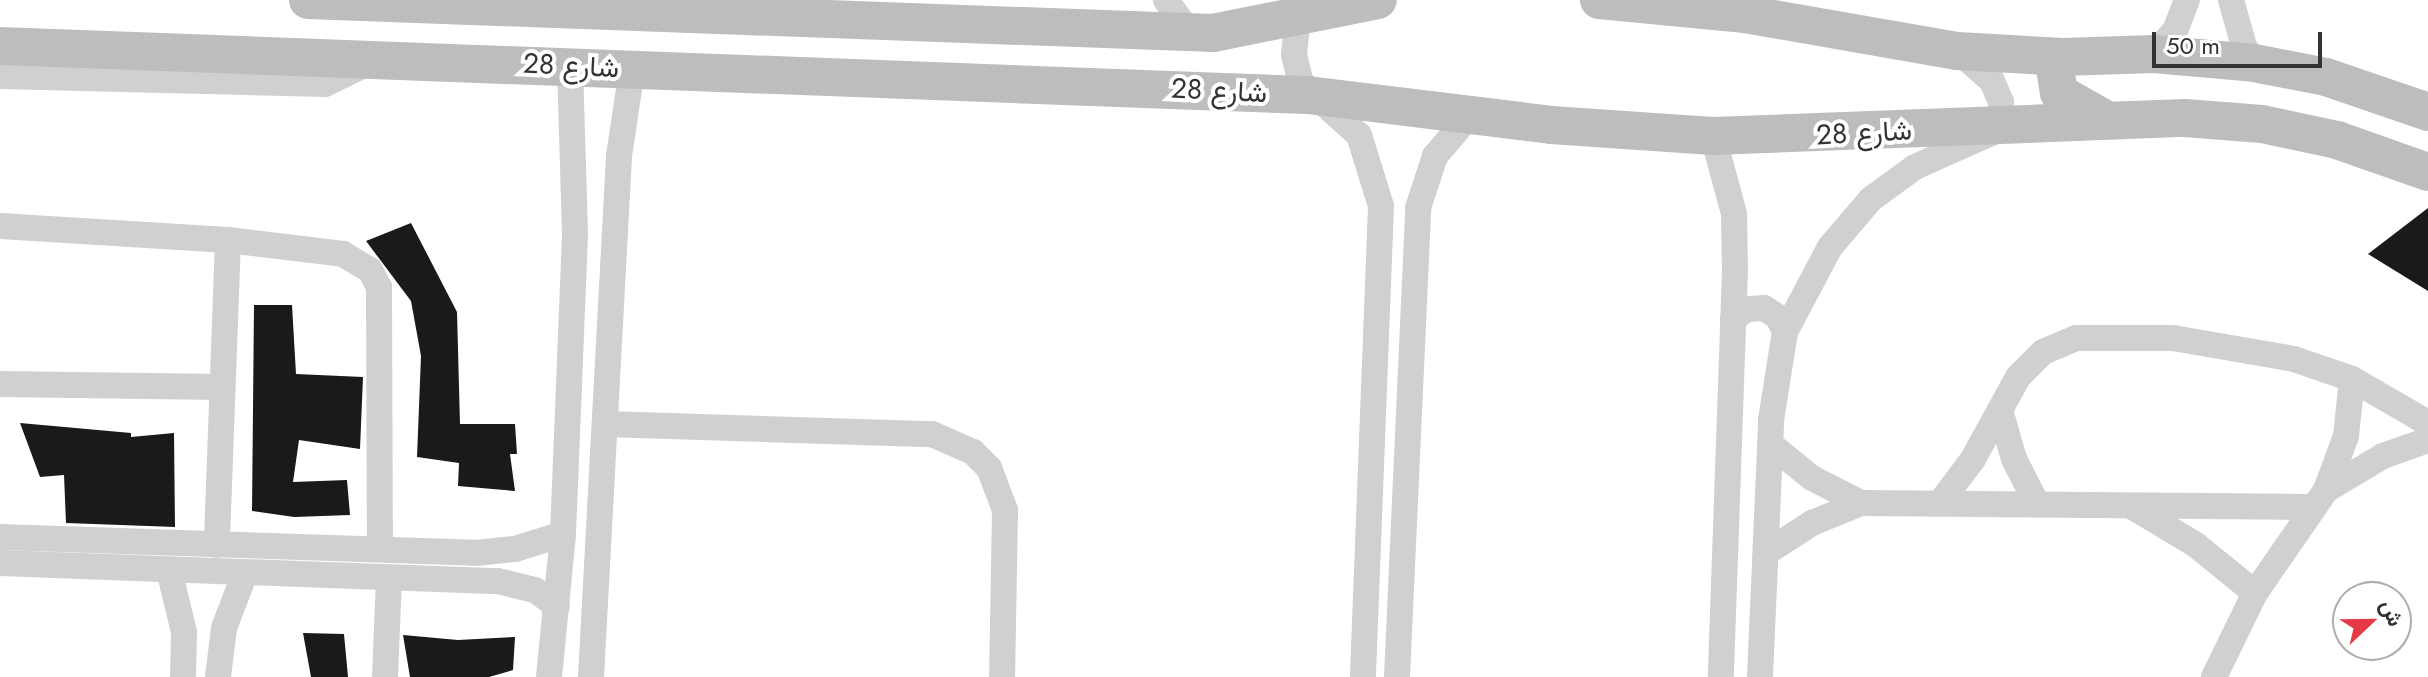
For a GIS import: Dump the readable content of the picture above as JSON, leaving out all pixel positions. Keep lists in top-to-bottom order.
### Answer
{
  "streets": {
    "street": ["شارع 28"]
  },
  "scale_bar": "50 m",
  "north": "right"
}
